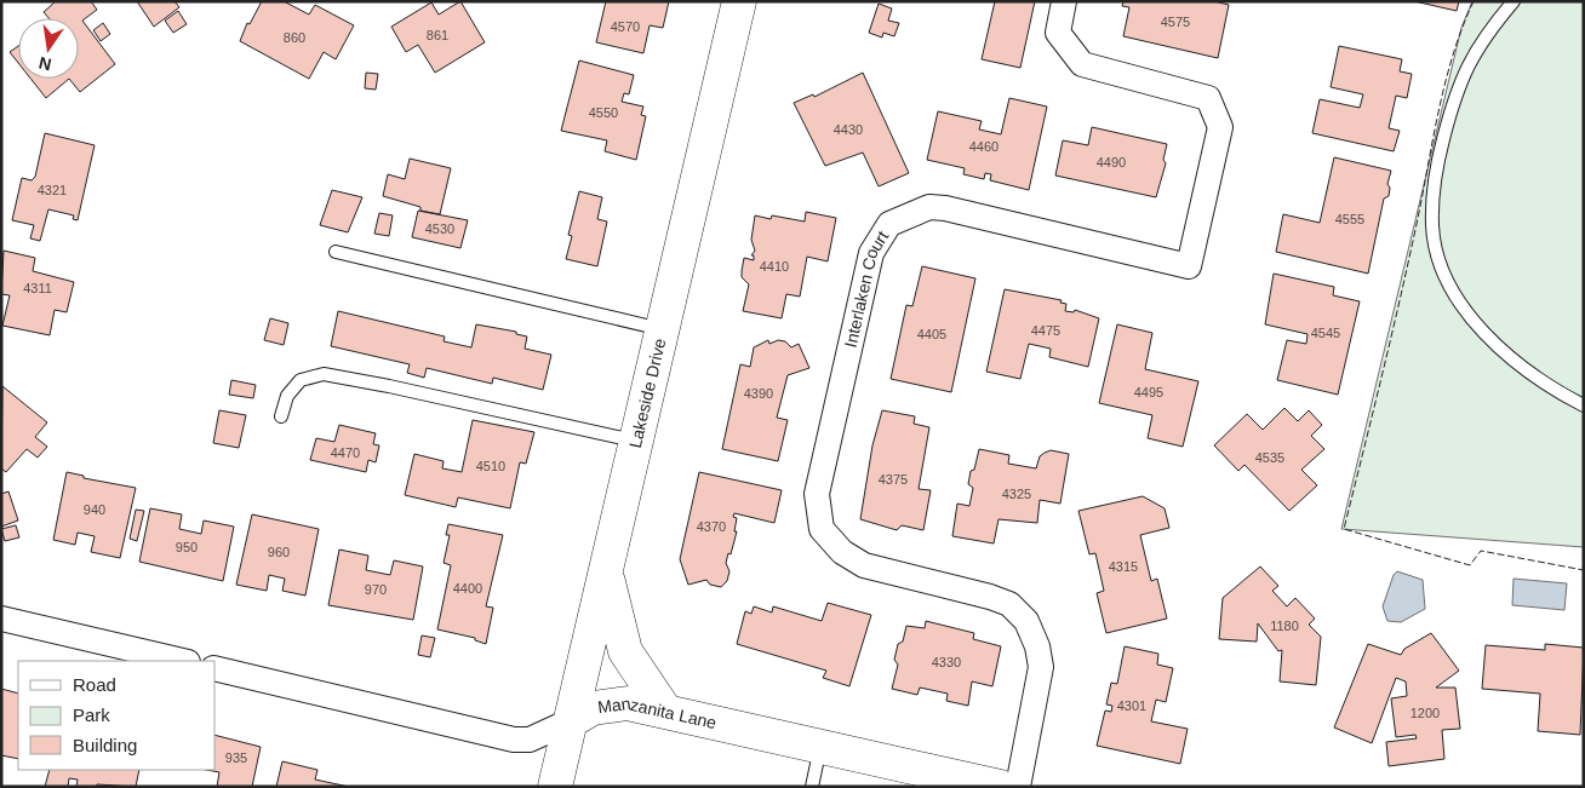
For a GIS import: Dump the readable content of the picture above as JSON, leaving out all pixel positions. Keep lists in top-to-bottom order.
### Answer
{
  "streets": {
    "main road": ["Lakeside Drive", "Manzanita Lane"],
    "street": ["Interlaken Court"]
  },
  "crossings": [
    ["Lakeside Drive", "Manzanita Lane"]
  ],
  "house_numbers": [
    "4575",
    "4570",
    "861",
    "860",
    "4550",
    "4430",
    "4460",
    "4490",
    "4321",
    "4555",
    "4530",
    "4410",
    "4311",
    "4475",
    "4545",
    "4405",
    "4495",
    "4390",
    "4470",
    "4535",
    "4510",
    "4375",
    "4325",
    "940",
    "4370",
    "950",
    "960",
    "4315",
    "4400",
    "970",
    "1180",
    "4330",
    "4301",
    "1200",
    "935"
  ],
  "legend": ["Road", "Park", "Building"],
  "north": "bottom"
}
